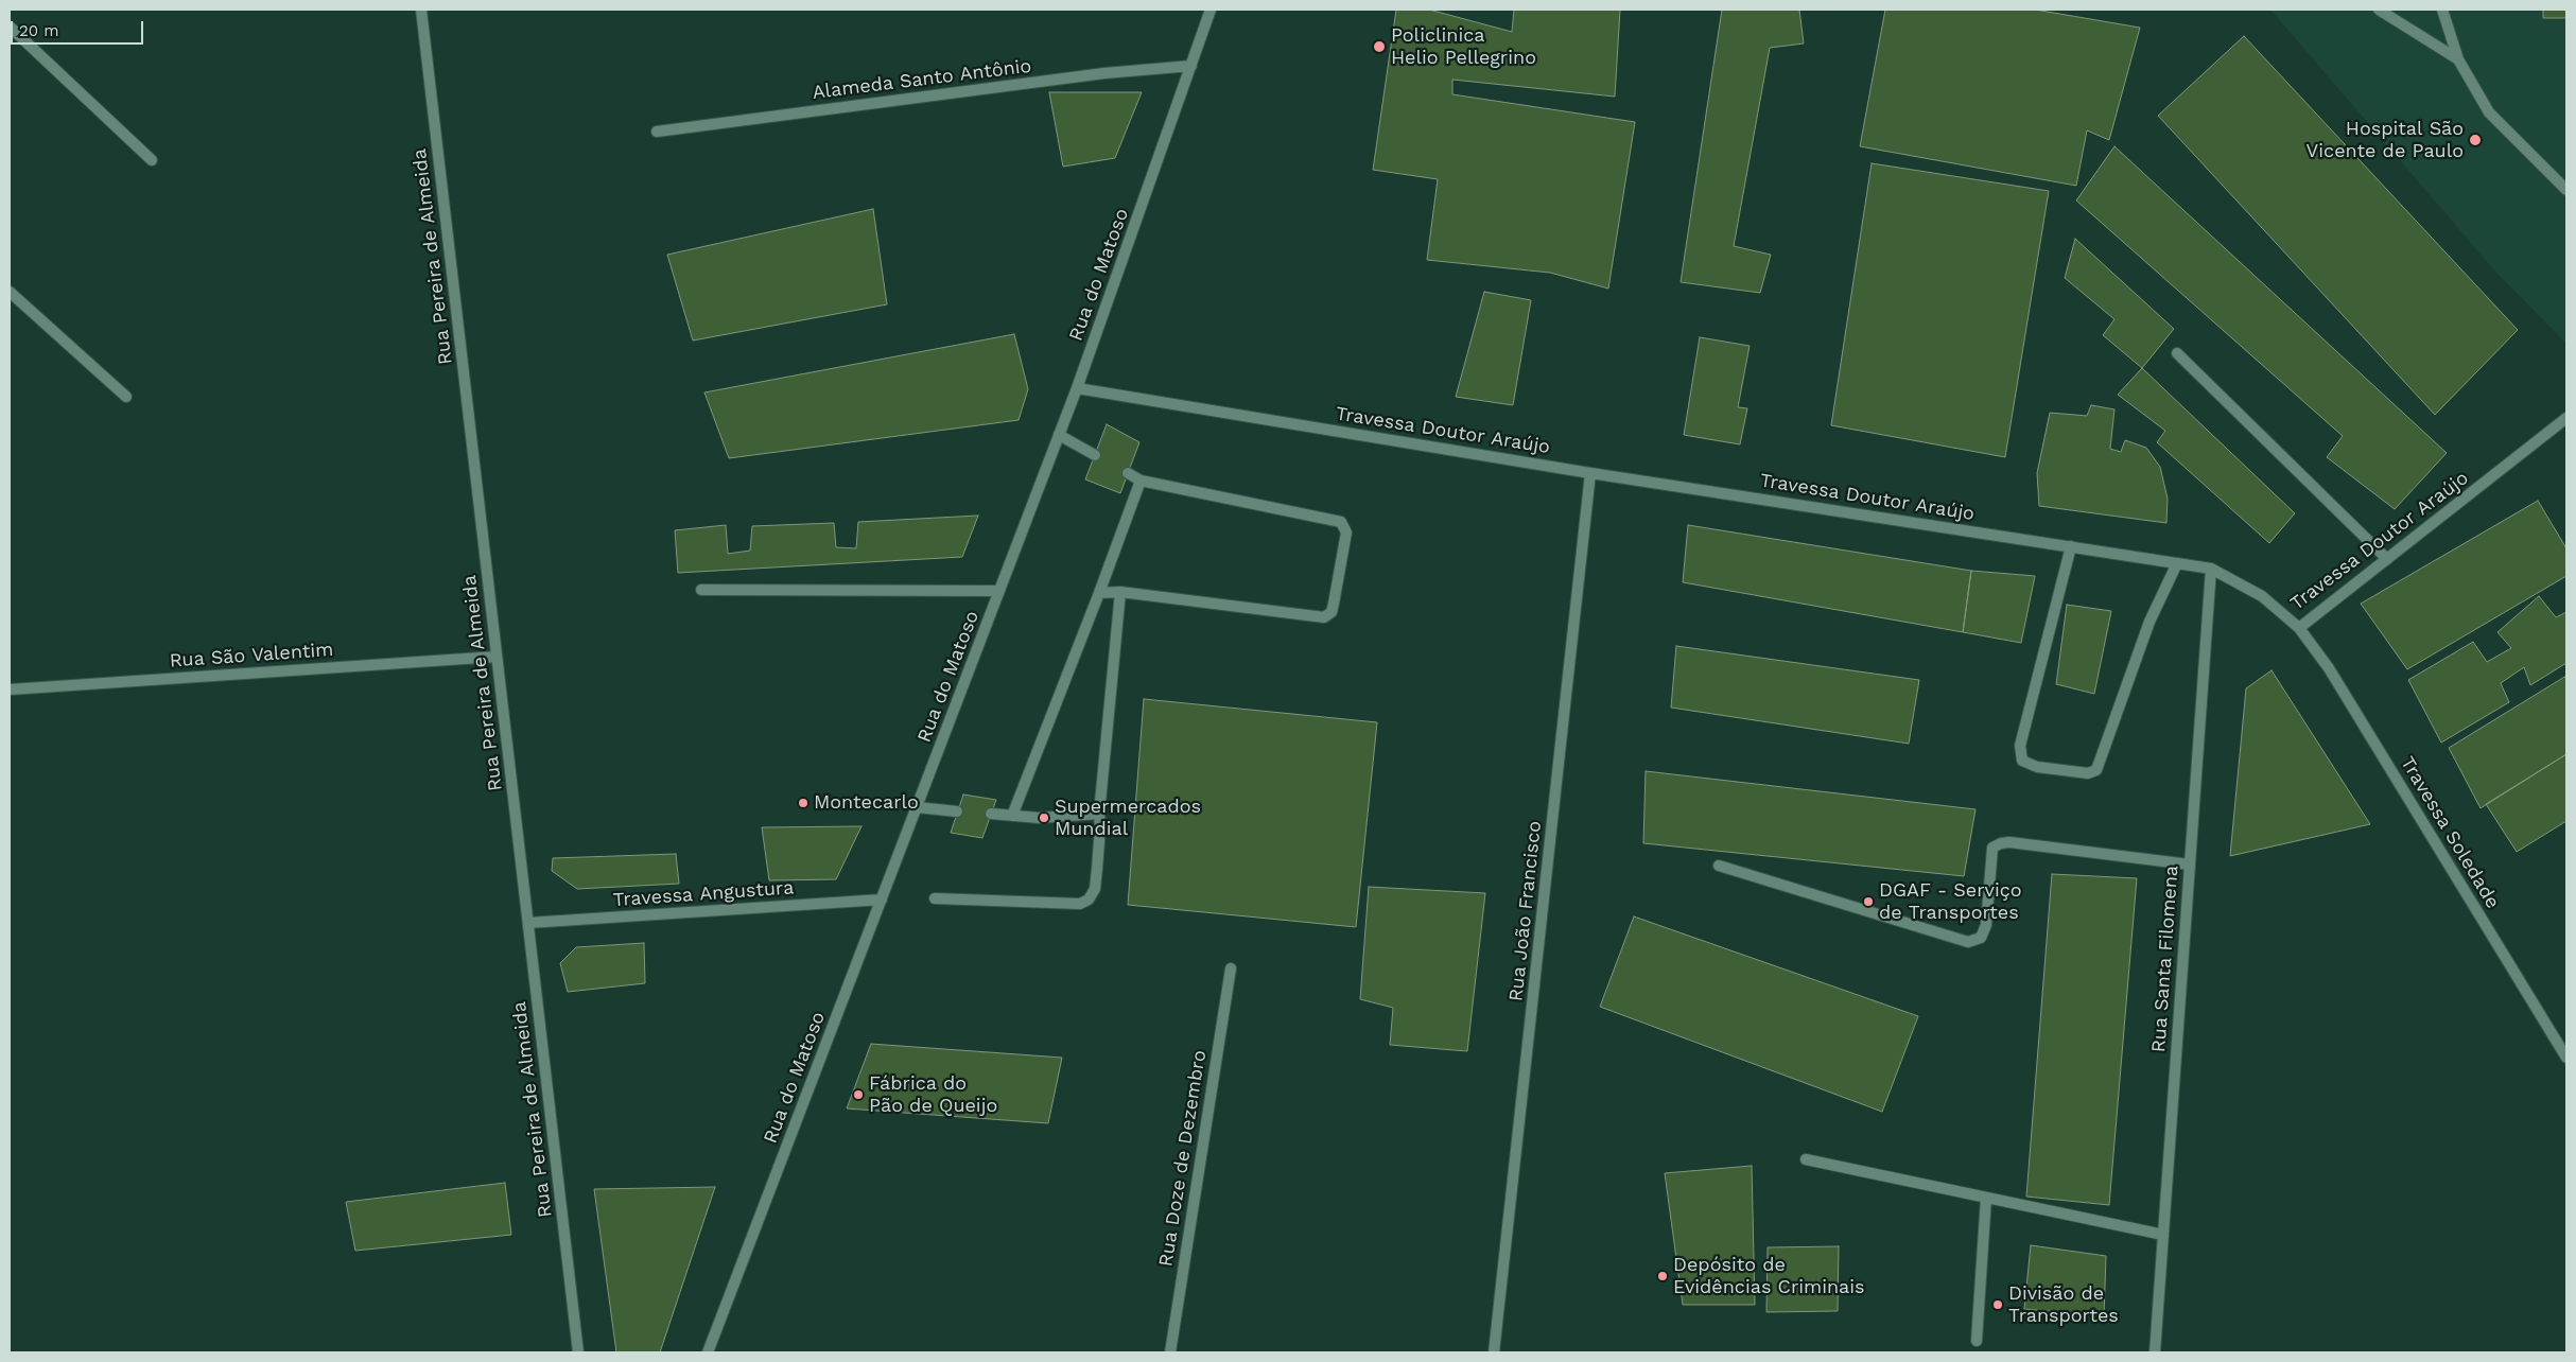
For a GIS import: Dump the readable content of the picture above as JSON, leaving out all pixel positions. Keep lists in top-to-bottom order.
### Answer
{
  "streets": {
    "street": [
      "Alameda Santo Antônio",
      "Rua Pereira de Almeida",
      "Rua do Matoso",
      "Travessa Doutor Araújo",
      "Rua São Valentim",
      "Travessa Soledade",
      "Travessa Angustura",
      "Rua João Francisco",
      "Rua Santa Filomena",
      "Rua Doze de Dezembro"
    ]
  },
  "crossings": [
    ["Alameda Santo Antônio", "Rua do Matoso"],
    ["Rua Pereira de Almeida", "Rua São Valentim"],
    ["Rua Pereira de Almeida", "Travessa Angustura"],
    ["Rua do Matoso", "Travessa Doutor Araújo"],
    ["Rua do Matoso", "Travessa Angustura"],
    ["Travessa Doutor Araújo", "Travessa Soledade"],
    ["Travessa Doutor Araújo", "Rua João Francisco"],
    ["Travessa Doutor Araújo", "Rua Santa Filomena"]
  ],
  "places": [
    "Policlinica Helio Pellegrino",
    "Hospital São Vicente de Paulo",
    "Montecarlo",
    "Supermercados Mundial",
    "DGAF - Serviço de Transportes",
    "Fábrica do Pão de Queijo",
    "Depósito de Evidências Criminais",
    "Divisão de Transportes"
  ],
  "scale_bar": "20 m"
}
